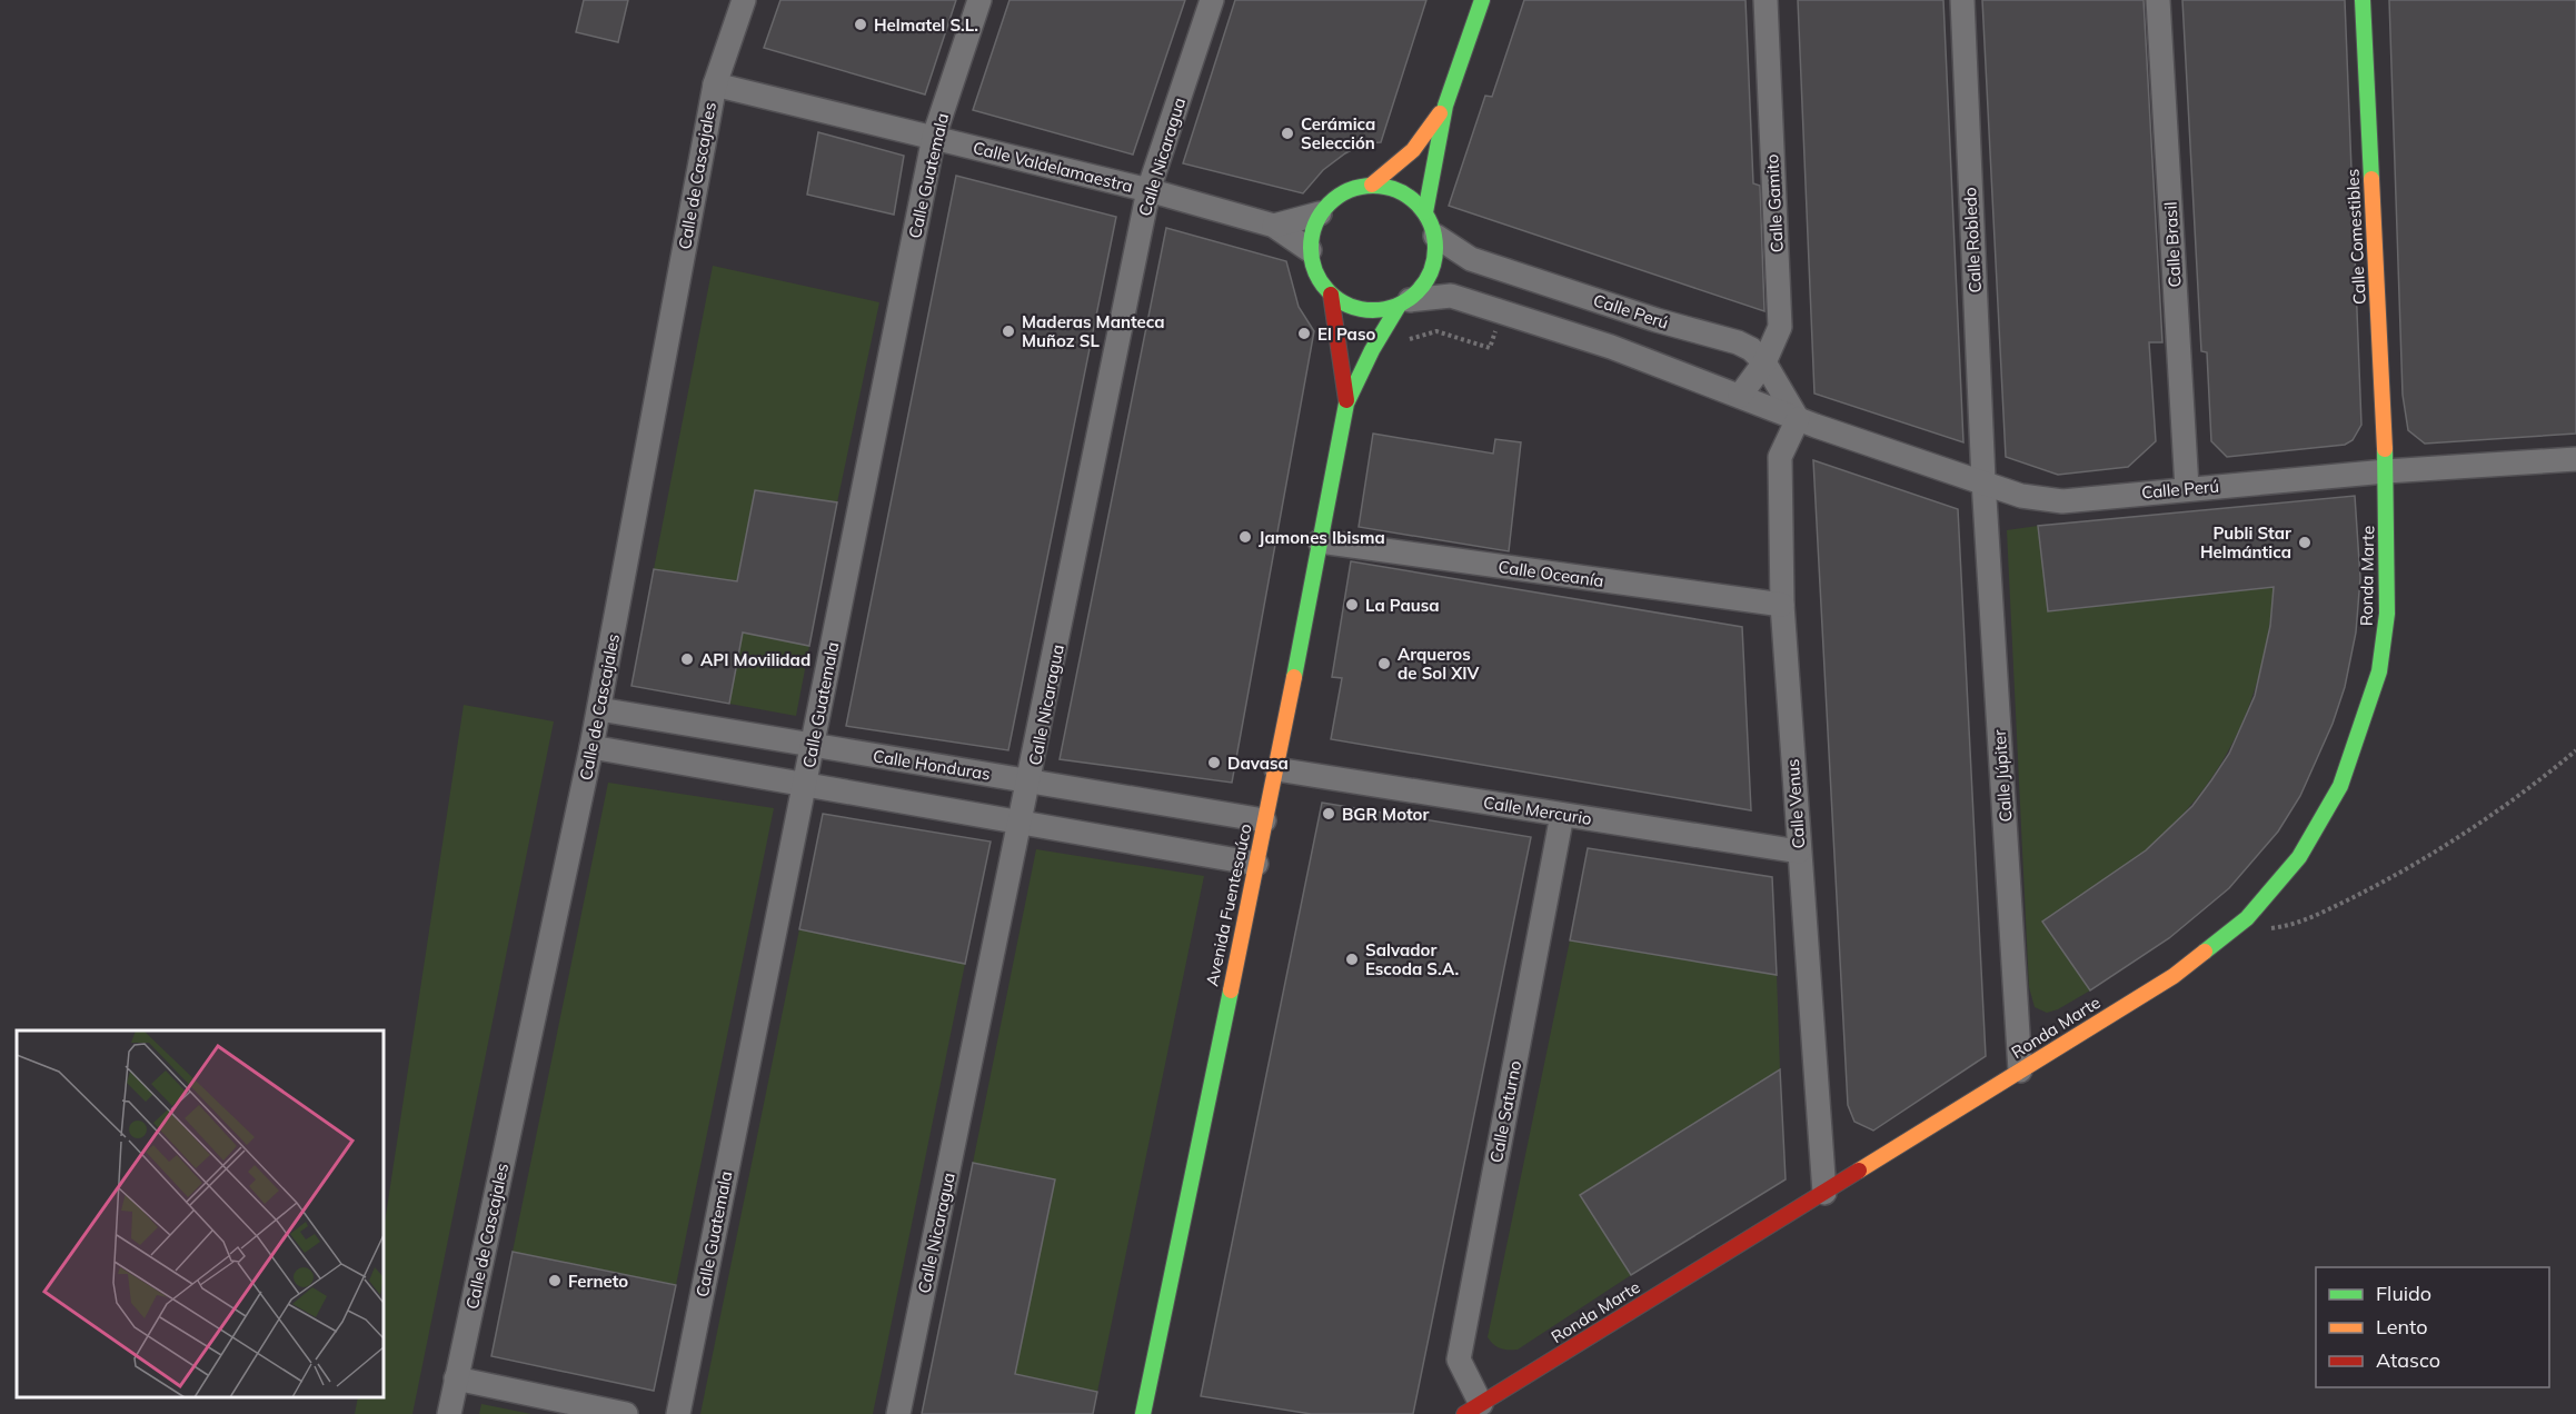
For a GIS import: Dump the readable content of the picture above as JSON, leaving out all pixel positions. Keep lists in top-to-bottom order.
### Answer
{
  "streets": {
    "street": [
      "Calle Nicaragua",
      "Calle Valdelamaestra",
      "Calle de Cascajales",
      "Calle Guatemala",
      "Calle Gamito",
      "Calle Comestibles",
      "Calle Robledo",
      "Calle Brasil",
      "Calle Perú",
      "Calle Oceanía",
      "Ronda Marte",
      "Calle Honduras",
      "Calle Júpiter",
      "Calle Venus",
      "Calle Mercurio",
      "Avenida Fuentesaúco",
      "Calle Saturno"
    ]
  },
  "crossings": [
    ["Calle Nicaragua", "Calle Valdelamaestra"],
    ["Calle Nicaragua", "Calle Honduras"],
    ["Calle Valdelamaestra", "Calle de Cascajales"],
    ["Calle Valdelamaestra", "Calle Guatemala"],
    ["Calle Valdelamaestra", "Calle Perú"],
    ["Calle Valdelamaestra", "Avenida Fuentesaúco"],
    ["Calle de Cascajales", "Calle Honduras"],
    ["Calle Guatemala", "Calle Honduras"],
    ["Calle Gamito", "Calle Perú"],
    ["Calle Comestibles", "Calle Perú"],
    ["Calle Comestibles", "Ronda Marte"],
    ["Calle Robledo", "Calle Perú"],
    ["Calle Robledo", "Calle Júpiter"],
    ["Calle Brasil", "Calle Perú"],
    ["Calle Perú", "Ronda Marte"],
    ["Calle Perú", "Calle Júpiter"],
    ["Calle Perú", "Calle Venus"],
    ["Calle Perú", "Avenida Fuentesaúco"],
    ["Calle Oceanía", "Calle Venus"],
    ["Calle Oceanía", "Avenida Fuentesaúco"],
    ["Ronda Marte", "Calle Júpiter"],
    ["Ronda Marte", "Calle Venus"],
    ["Ronda Marte", "Calle Saturno"],
    ["Calle Honduras", "Avenida Fuentesaúco"],
    ["Calle Venus", "Calle Mercurio"],
    ["Calle Mercurio", "Avenida Fuentesaúco"],
    ["Calle Mercurio", "Calle Saturno"]
  ],
  "places": [
    "Helmatel S.L.",
    "Cerámica Selección",
    "Maderas Manteca Muñoz SL",
    "El Paso",
    "Jamones Ibisma",
    "Publi Star Helmántica",
    "La Pausa",
    "API Movilidad",
    "Arqueros de Sol XIV",
    "Davasa",
    "BGR Motor",
    "Salvador Escoda S.A.",
    "Ferneto"
  ],
  "legend": ["Fluido", "Lento", "Atasco"]
}
